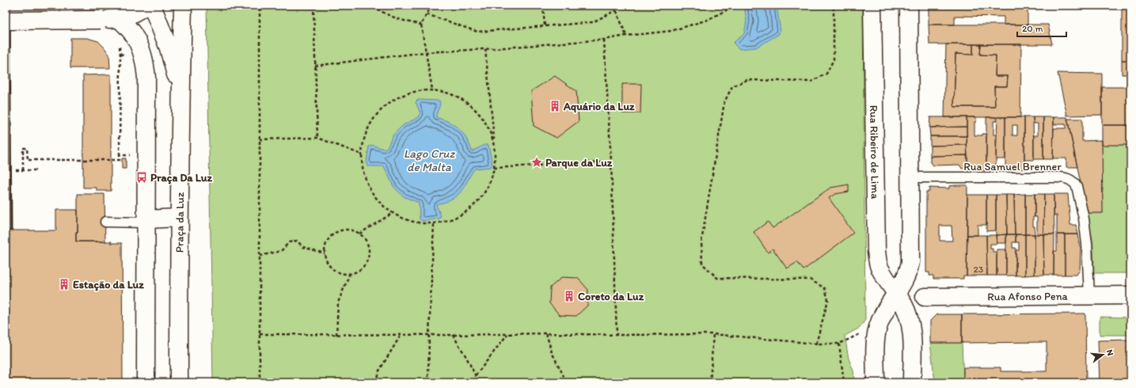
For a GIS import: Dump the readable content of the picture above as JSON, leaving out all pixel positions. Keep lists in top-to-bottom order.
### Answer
{
  "streets": {
    "street": ["Rua Ribeiro de Lima", "Praça da Luz", "Rua Afonso Pena"],
    "lane": ["Rua Samuel Brenner"]
  },
  "crossings": [
    ["Rua Samuel Brenner", "Rua Afonso Pena"]
  ],
  "water": ["Lago Cruz de Malta"],
  "places": {
    "building": ["Aquário da Luz", "Estação da Luz", "Coreto da Luz"],
    "place": ["Parque da Luz"],
    "bus stop": ["Praça Da Luz"]
  },
  "house_numbers": ["23"],
  "scale_bar": "20 m",
  "north": "right"
}
